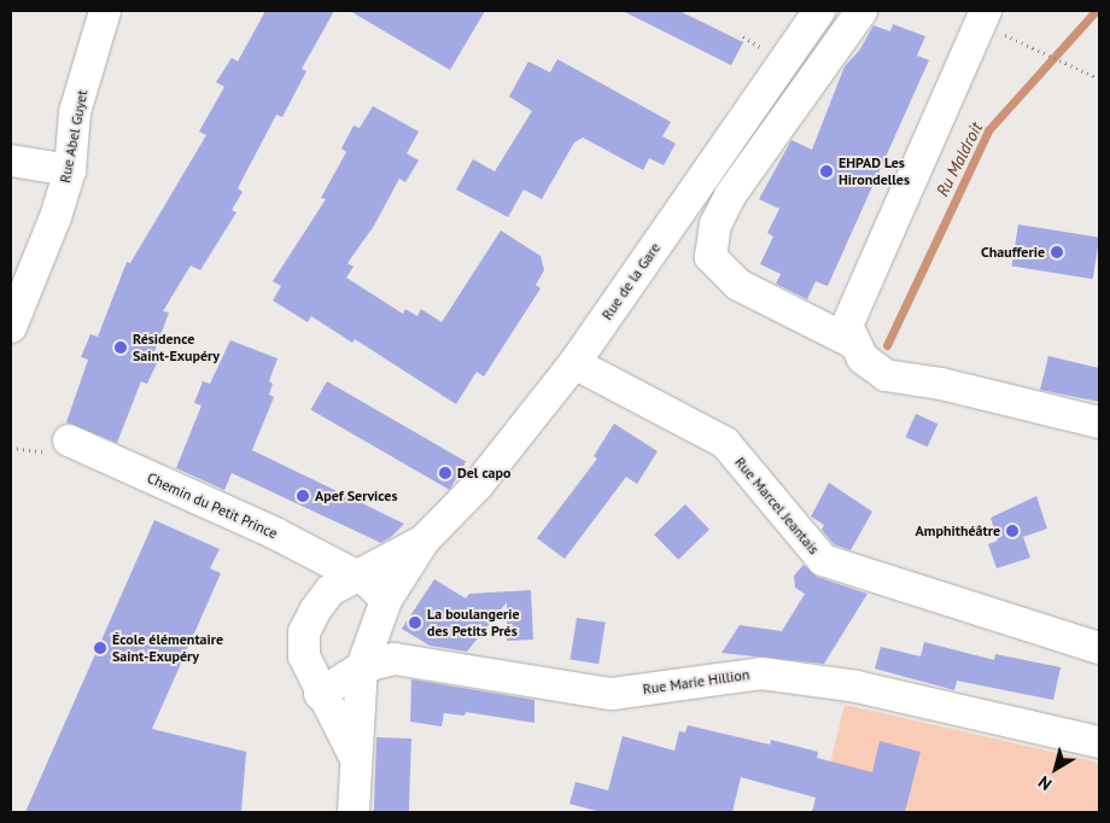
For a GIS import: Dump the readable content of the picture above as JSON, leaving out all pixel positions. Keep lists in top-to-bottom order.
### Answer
{
  "streets": {
    "street": [
      "Rue Abel Guyet",
      "Rue de la Gare",
      "Chemin du Petit Prince",
      "Rue Marcel Jeantais",
      "Rue Marie Hillion"
    ]
  },
  "crossings": [
    ["Rue de la Gare", "Chemin du Petit Prince"],
    ["Rue de la Gare", "Rue Marcel Jeantais"],
    ["Rue de la Gare", "Rue Marie Hillion"]
  ],
  "water": ["Ru Maldroit"],
  "places": [
    "EHPAD Les Hirondelles",
    "Chaufferie",
    "Résidence Saint-Exupéry",
    "Del capo",
    "Apef Services",
    "Amphithéâtre",
    "La boulangerie des Petits Prés",
    "École élémentaire Saint-Exupéry"
  ],
  "north": "bottom left"
}
